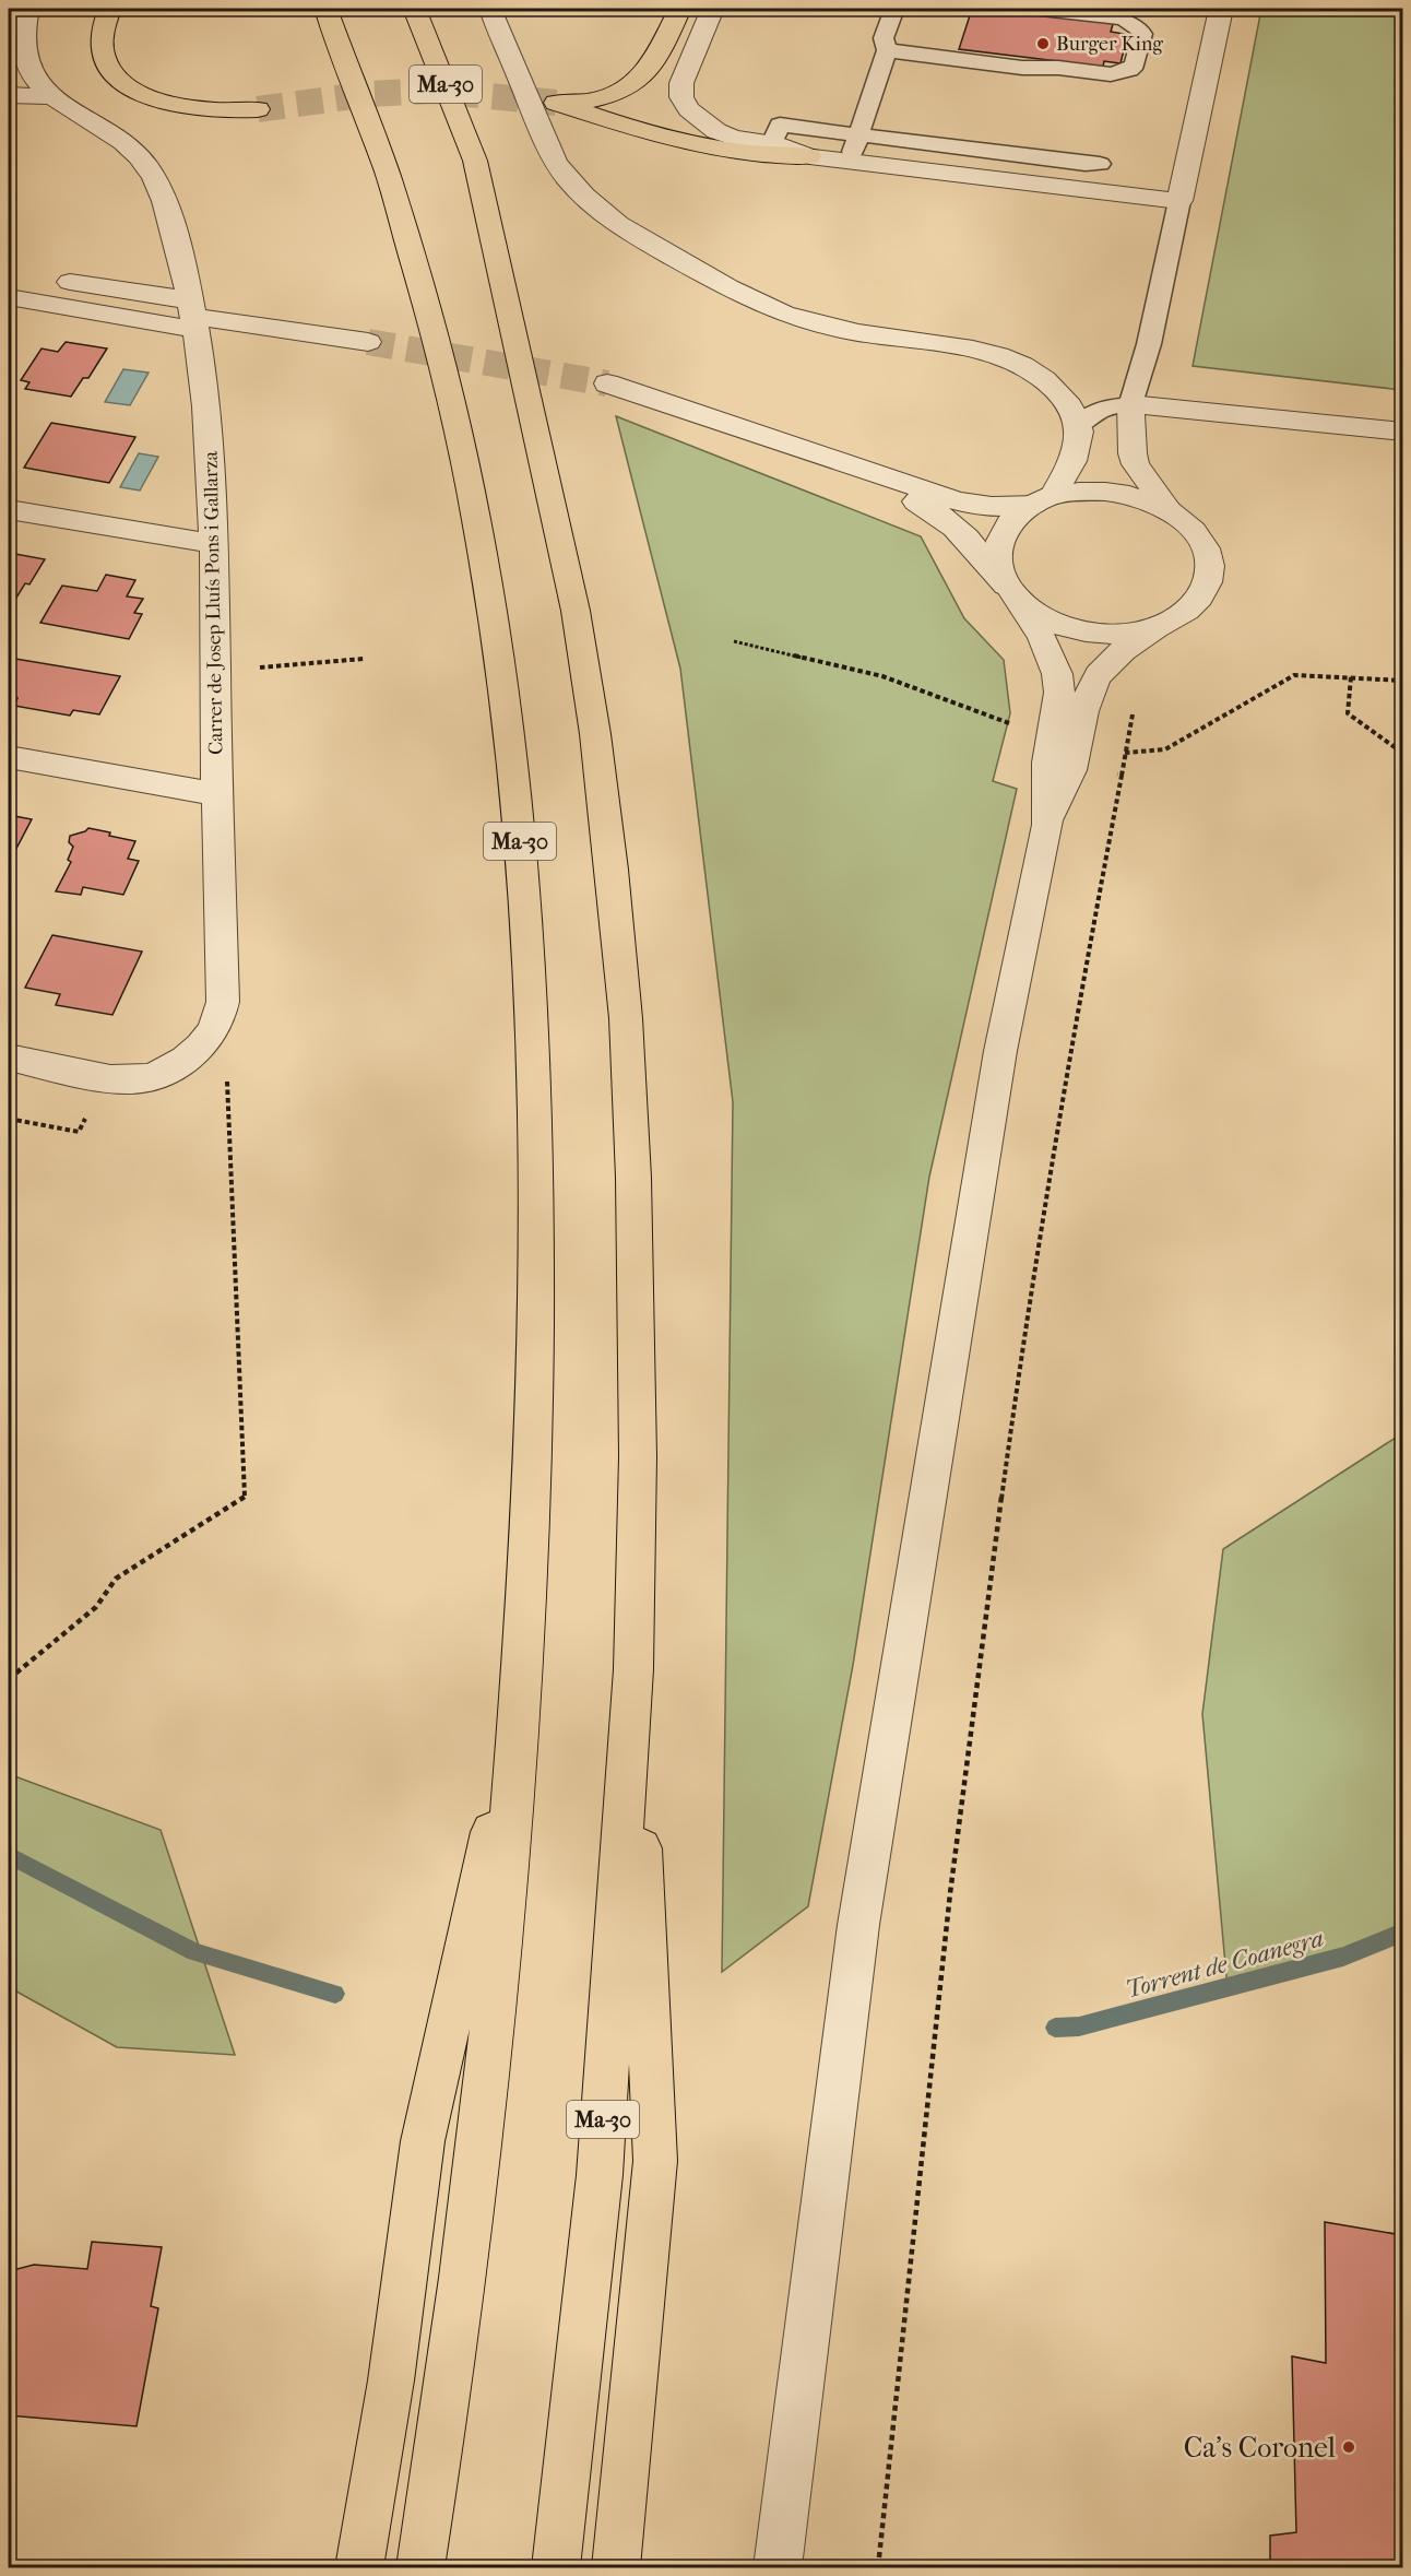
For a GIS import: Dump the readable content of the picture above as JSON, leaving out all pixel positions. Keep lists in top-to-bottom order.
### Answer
{
  "streets": {
    "highway": ["Ma-30"],
    "street": ["Carrer de Josep Lluís Pons i Gallarza"]
  },
  "water": ["Torrent de Coanegra"],
  "places": ["Burger King", "Ca's Coronel"]
}
